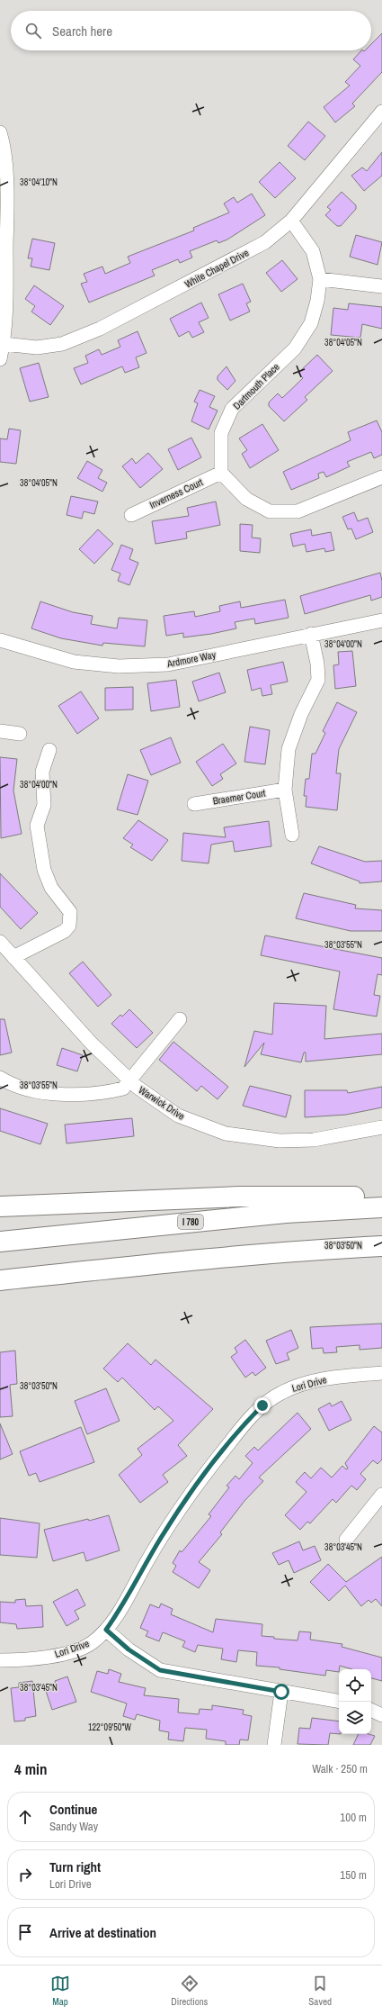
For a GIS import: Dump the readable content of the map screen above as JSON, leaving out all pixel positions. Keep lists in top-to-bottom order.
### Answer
{
  "streets": {
    "highway": ["I 780"],
    "street": [
      "White Chapel Drive",
      "Dartmouth Place",
      "Inverness Court",
      "Ardmore Way",
      "Braemer Court",
      "Warwick Drive",
      "Lori Drive"
    ]
  },
  "crossings": [
    ["White Chapel Drive", "Dartmouth Place"],
    ["Dartmouth Place", "Inverness Court"]
  ],
  "page": {
    "search": "Search here",
    "heading": ["4 min", "Walk · 250 m"],
    "list": [
      ["Continue", "Sandy Way", "100 m"],
      ["Turn right", "Lori Drive", "150 m"],
      "Arrive at destination"
    ],
    "nav": ["Map", "Directions", "Saved"]
  },
  "coordinates": [
    "38°04'10\"N",
    "38°04'05\"N",
    "38°04'00\"N",
    "38°03'55\"N",
    "38°03'50\"N",
    "38°03'45\"N",
    "122°09'50\"W"
  ]
}
